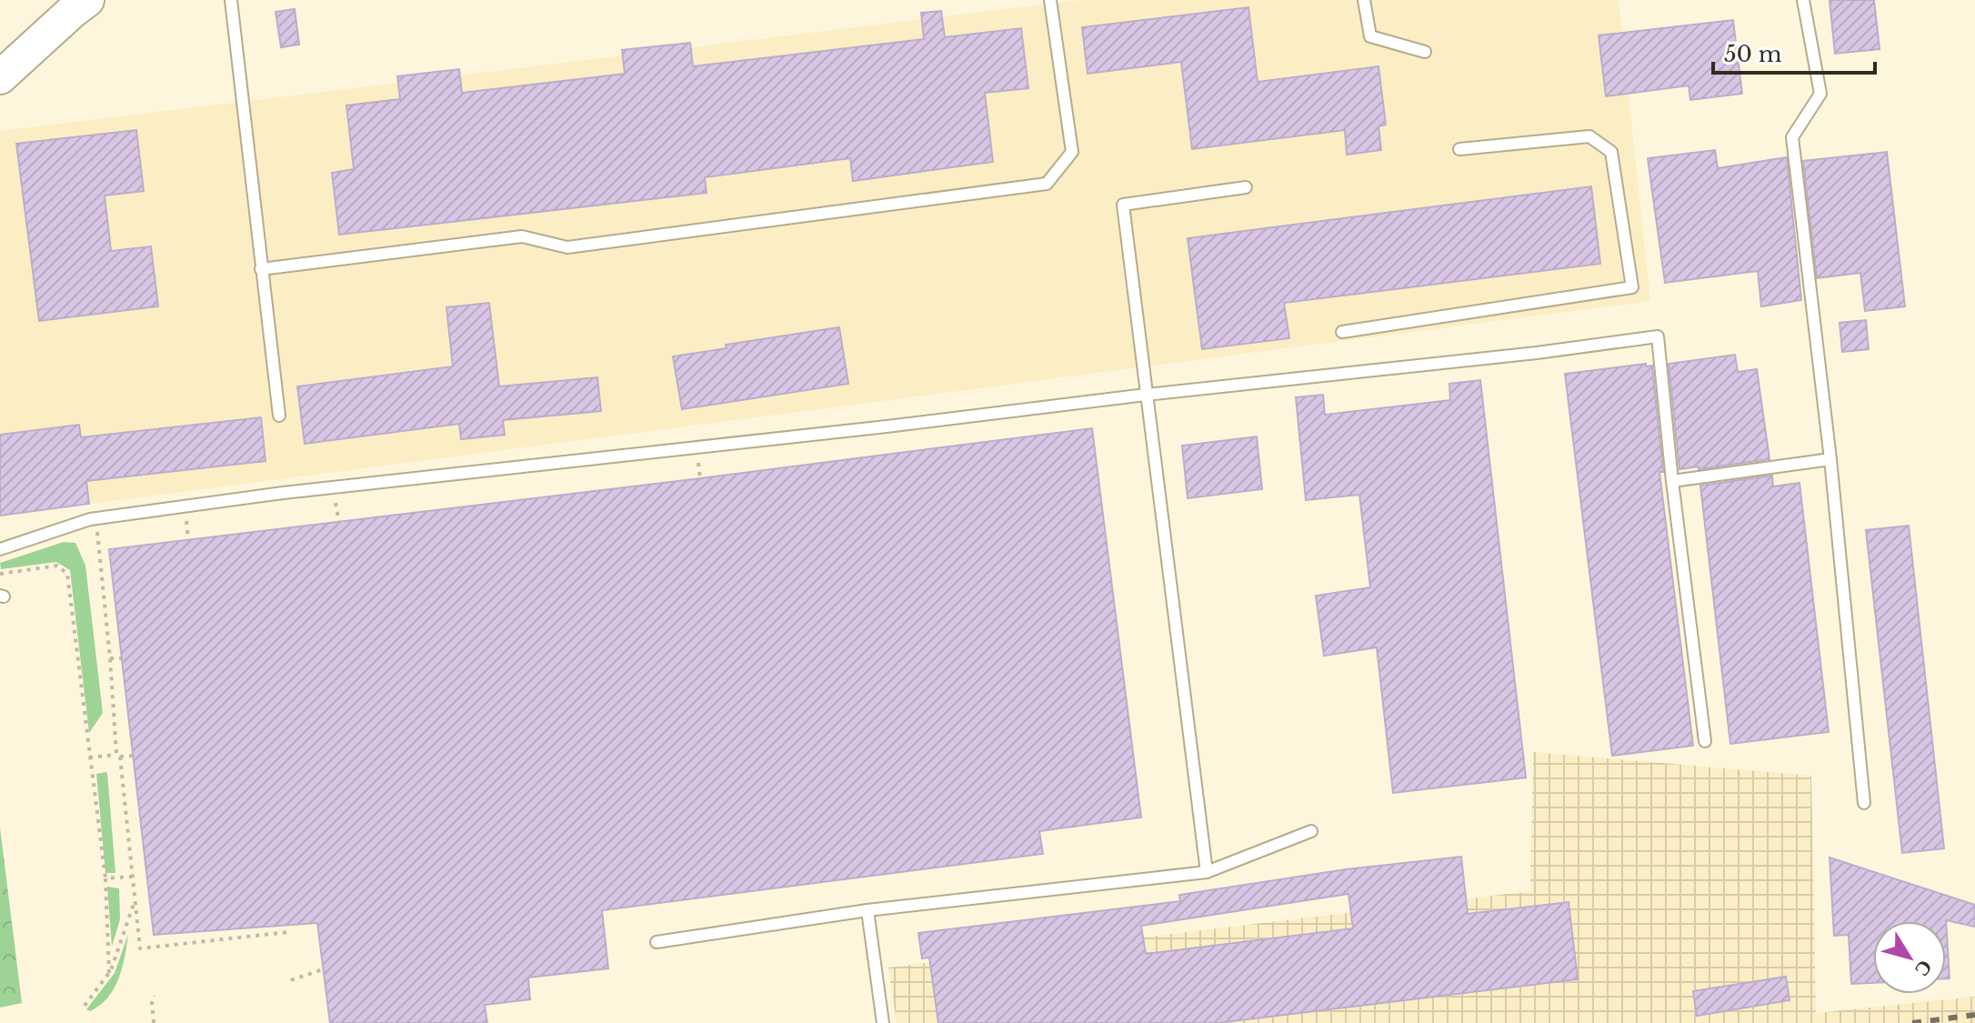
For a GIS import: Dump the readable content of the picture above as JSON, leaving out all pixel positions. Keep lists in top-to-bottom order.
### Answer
{
  "scale_bar": "50 m",
  "north": "bottom right"
}
